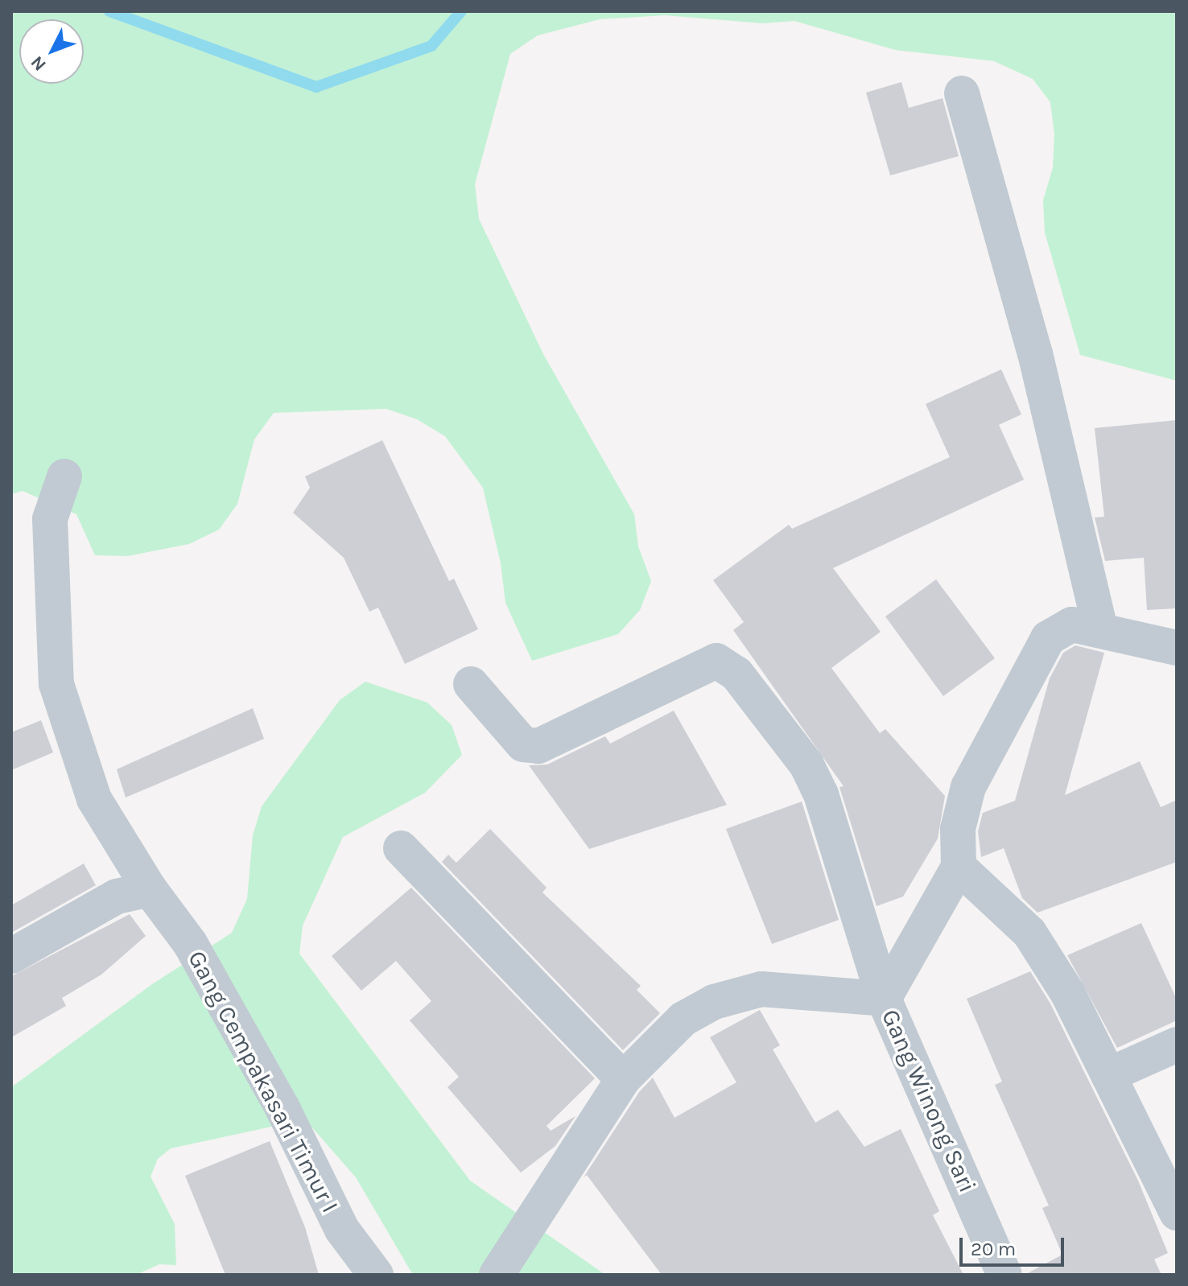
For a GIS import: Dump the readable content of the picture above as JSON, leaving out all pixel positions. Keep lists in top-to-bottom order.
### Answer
{
  "streets": {
    "street": ["Gang Cempakasari Timur I", "Gang Winong Sari"]
  },
  "scale_bar": "20 m",
  "north": "bottom left"
}
